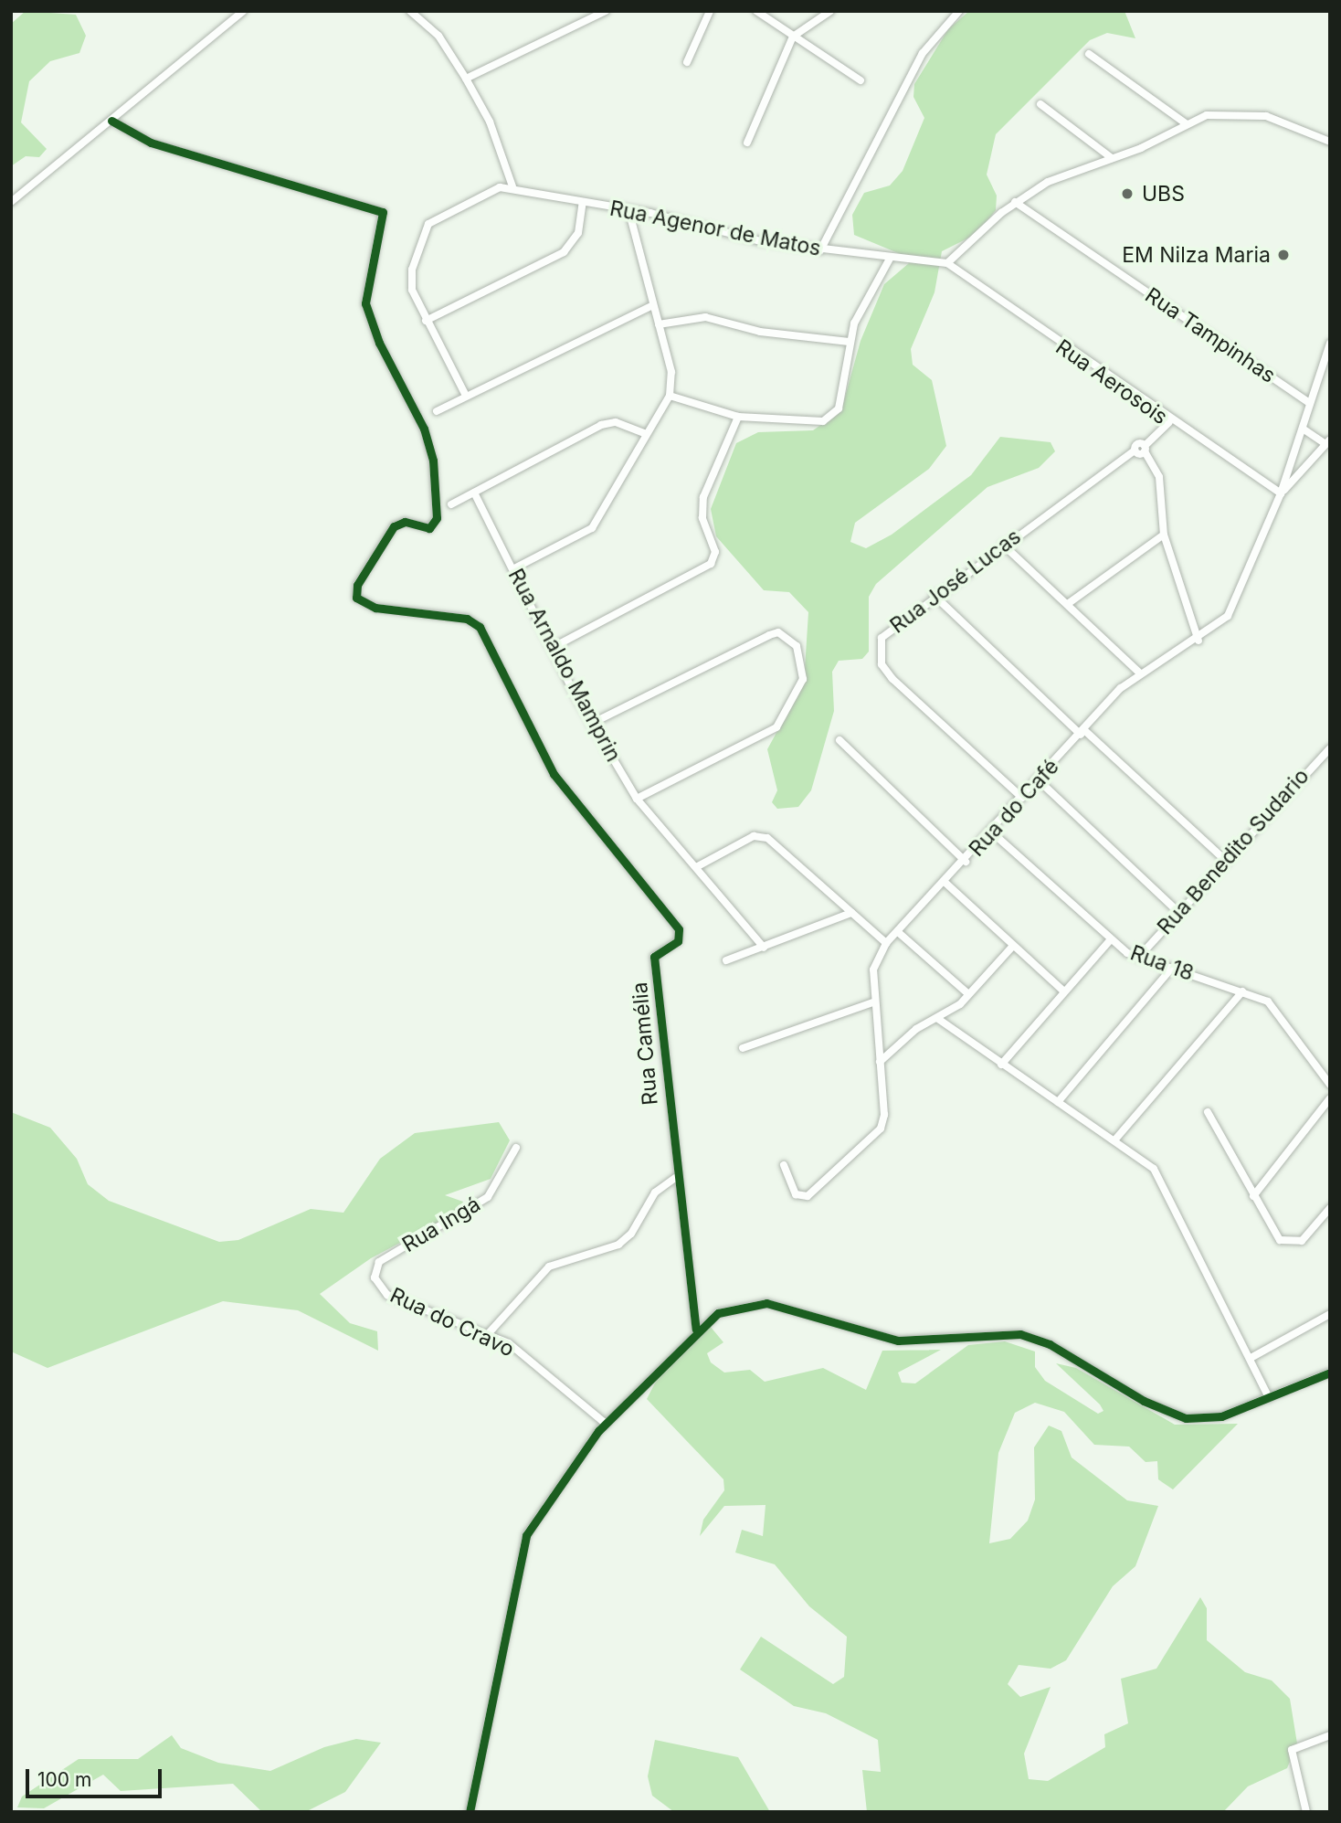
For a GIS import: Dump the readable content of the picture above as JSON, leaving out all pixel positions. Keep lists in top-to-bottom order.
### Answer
{
  "streets": {
    "street": [
      "Rua Agenor de Matos",
      "Rua Tampinhas",
      "Rua Aerosois",
      "Rua José Lucas",
      "Rua Arnaldo Mamprin",
      "Rua do Café",
      "Rua Benedito Sudario",
      "Rua 18",
      "Rua Camélia",
      "Rua Ingá",
      "Rua do Cravo"
    ]
  },
  "crossings": [
    ["Rua Agenor de Matos", "Rua Aerosois"],
    ["Rua Tampinhas", "Rua do Café"],
    ["Rua Aerosois", "Rua José Lucas"],
    ["Rua Aerosois", "Rua do Café"],
    ["Rua José Lucas", "Rua do Café"],
    ["Rua do Café", "Rua 18"],
    ["Rua Benedito Sudario", "Rua 18"],
    ["Rua Ingá", "Rua do Cravo"]
  ],
  "places": ["UBS", "EM Nilza Maria"],
  "scale_bar": "100 m"
}
